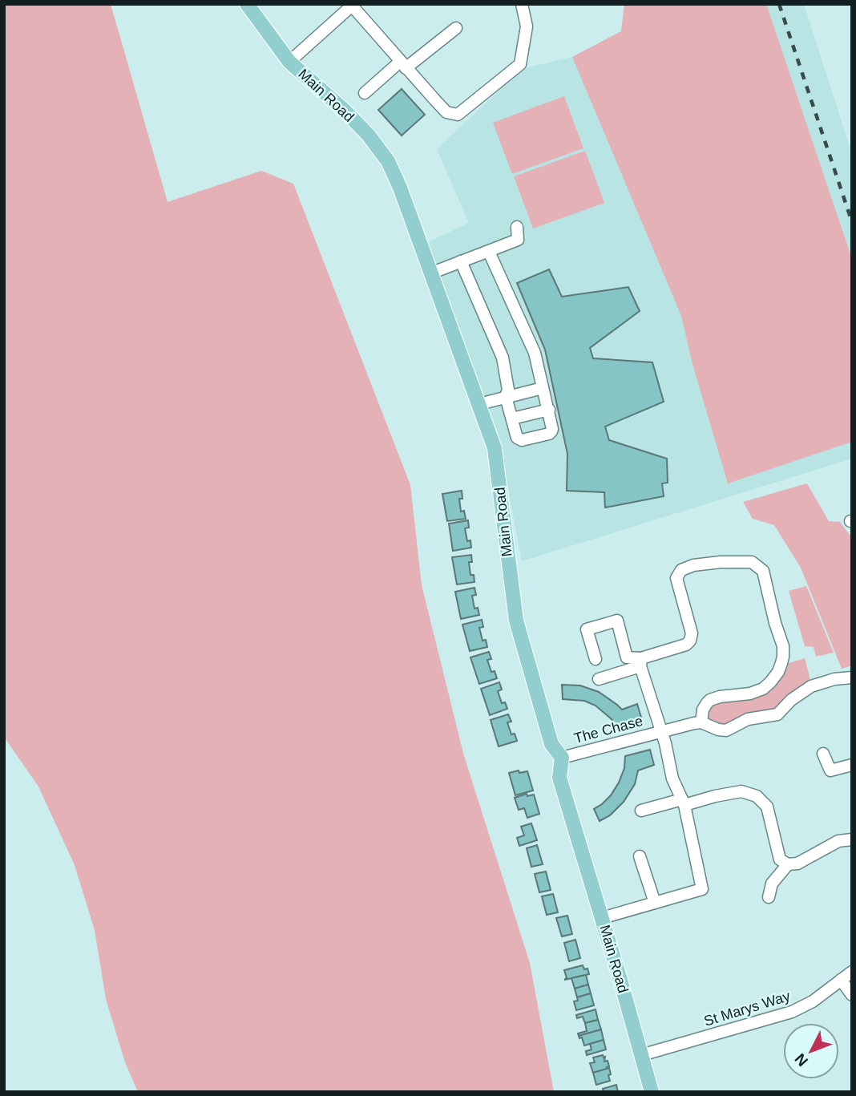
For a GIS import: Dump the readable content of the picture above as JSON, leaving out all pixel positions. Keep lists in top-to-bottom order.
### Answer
{
  "streets": {
    "main road": ["Main Road"],
    "street": ["The Chase", "St Marys Way"]
  },
  "crossings": [
    ["Main Road", "The Chase"],
    ["Main Road", "St Marys Way"]
  ],
  "north": "bottom left"
}
